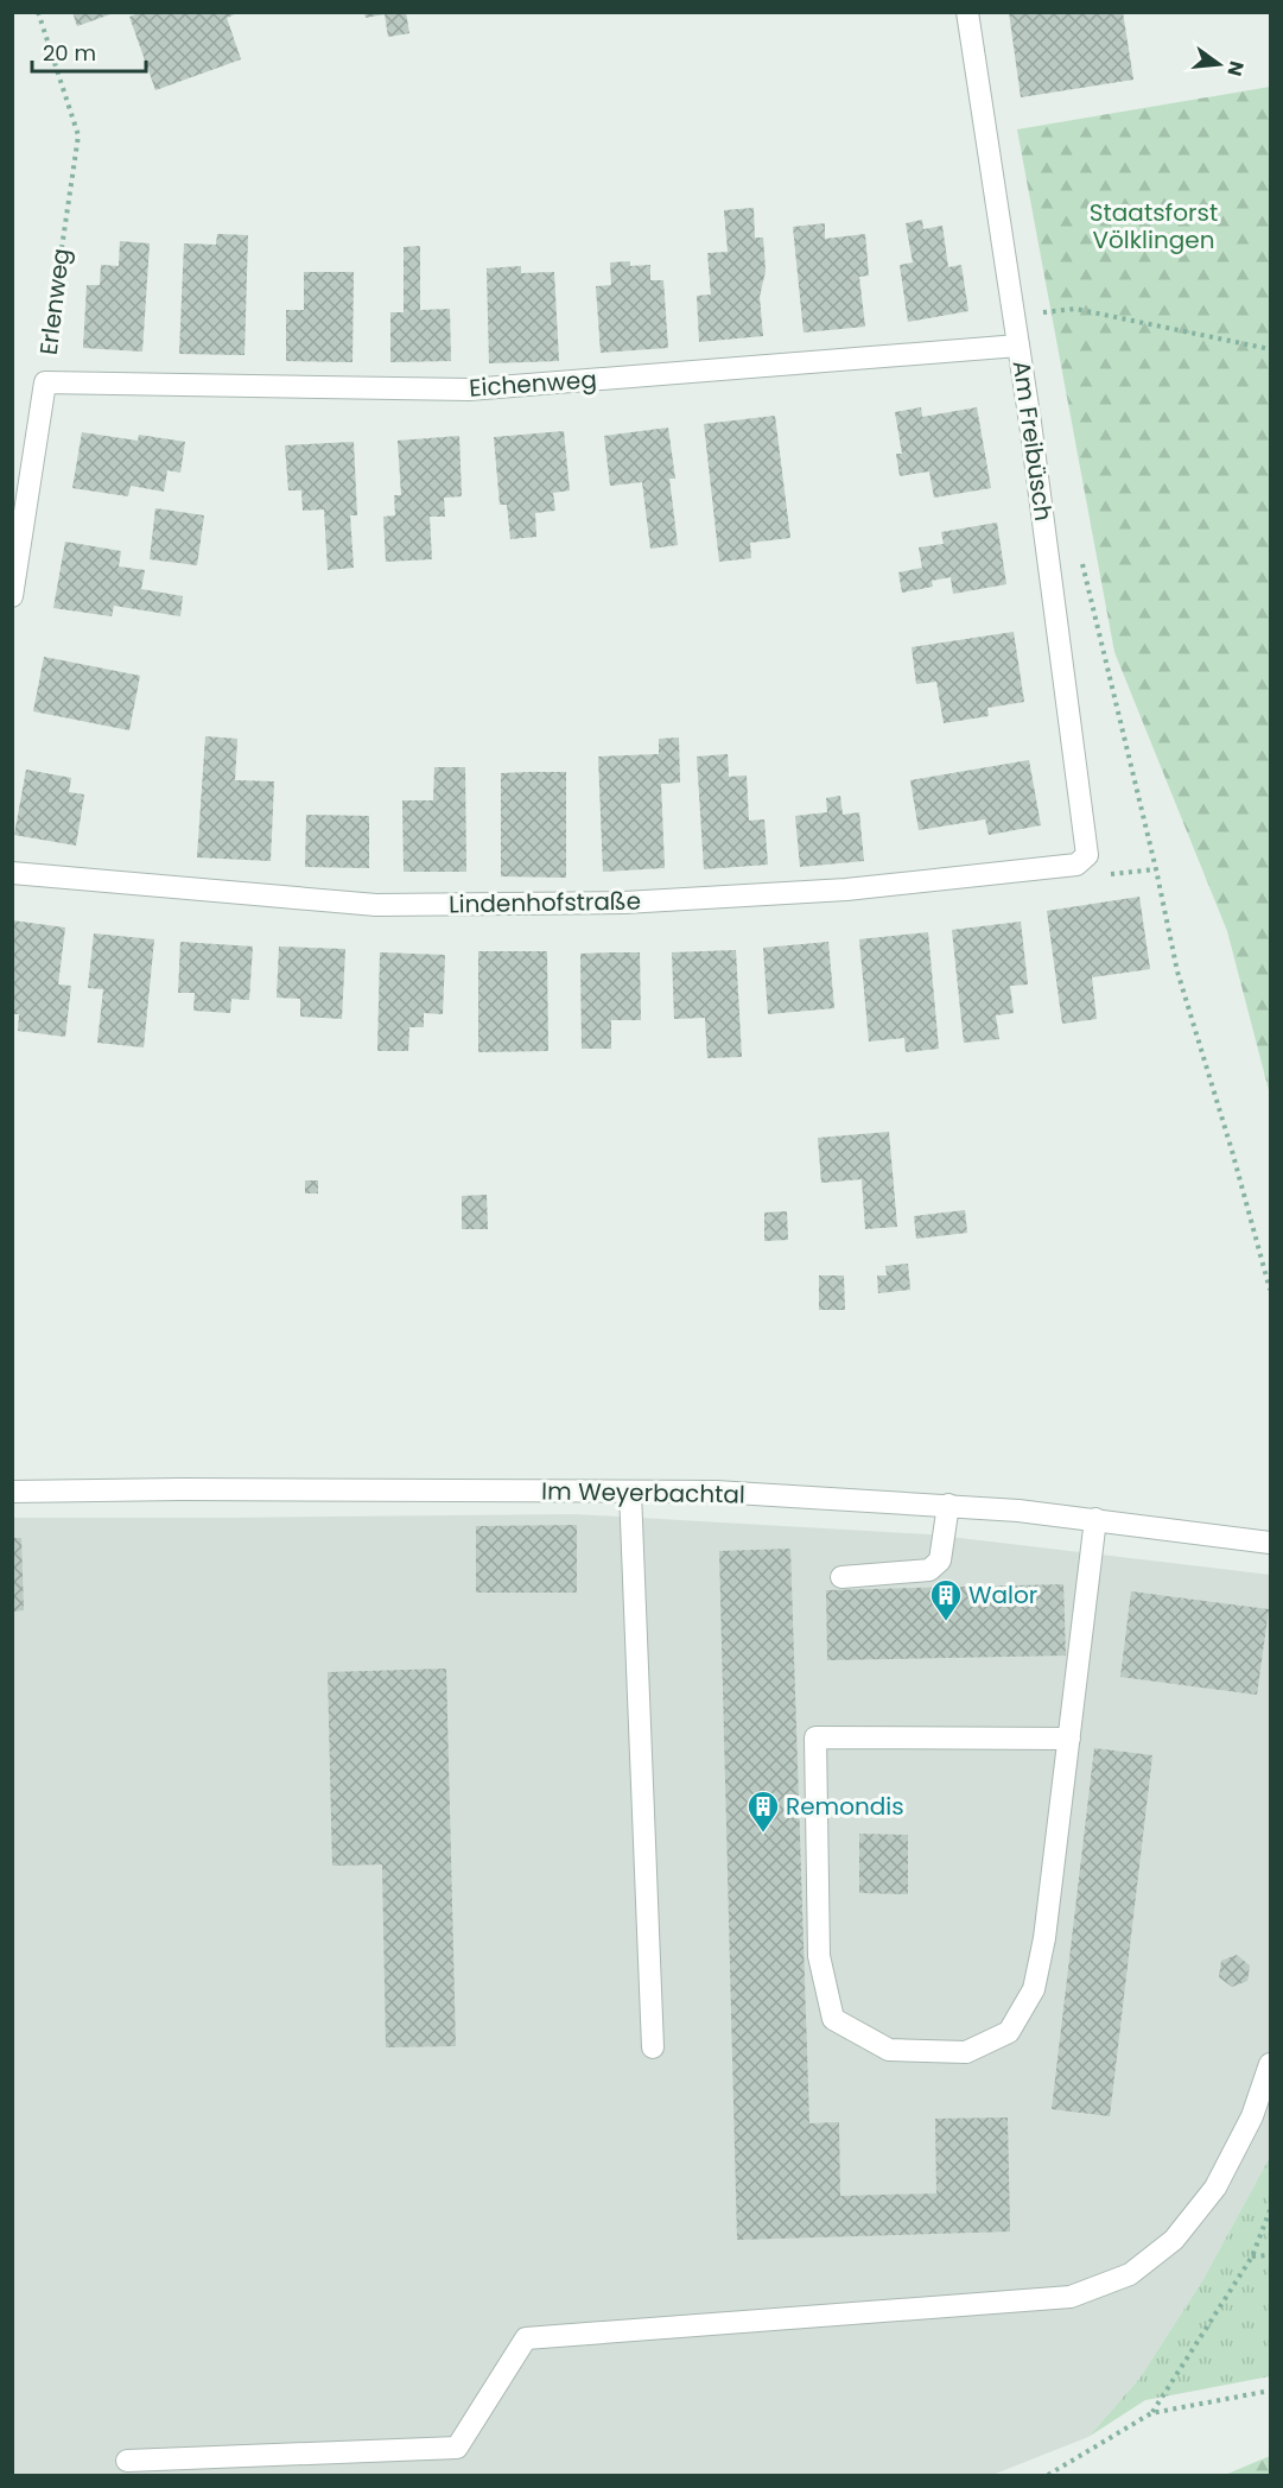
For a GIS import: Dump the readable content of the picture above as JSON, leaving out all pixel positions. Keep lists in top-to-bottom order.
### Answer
{
  "streets": {
    "street": [
      "Erlenweg",
      "Eichenweg",
      "Am Freibüsch",
      "Lindenhofstraße",
      "Im Weyerbachtal"
    ]
  },
  "crossings": [
    ["Erlenweg", "Eichenweg"],
    ["Eichenweg", "Am Freibüsch"],
    ["Am Freibüsch", "Lindenhofstraße"]
  ],
  "parks": ["Staatsforst Völklingen"],
  "places": {
    "building": ["Walor", "Remondis"]
  },
  "scale_bar": "20 m",
  "north": "right"
}
